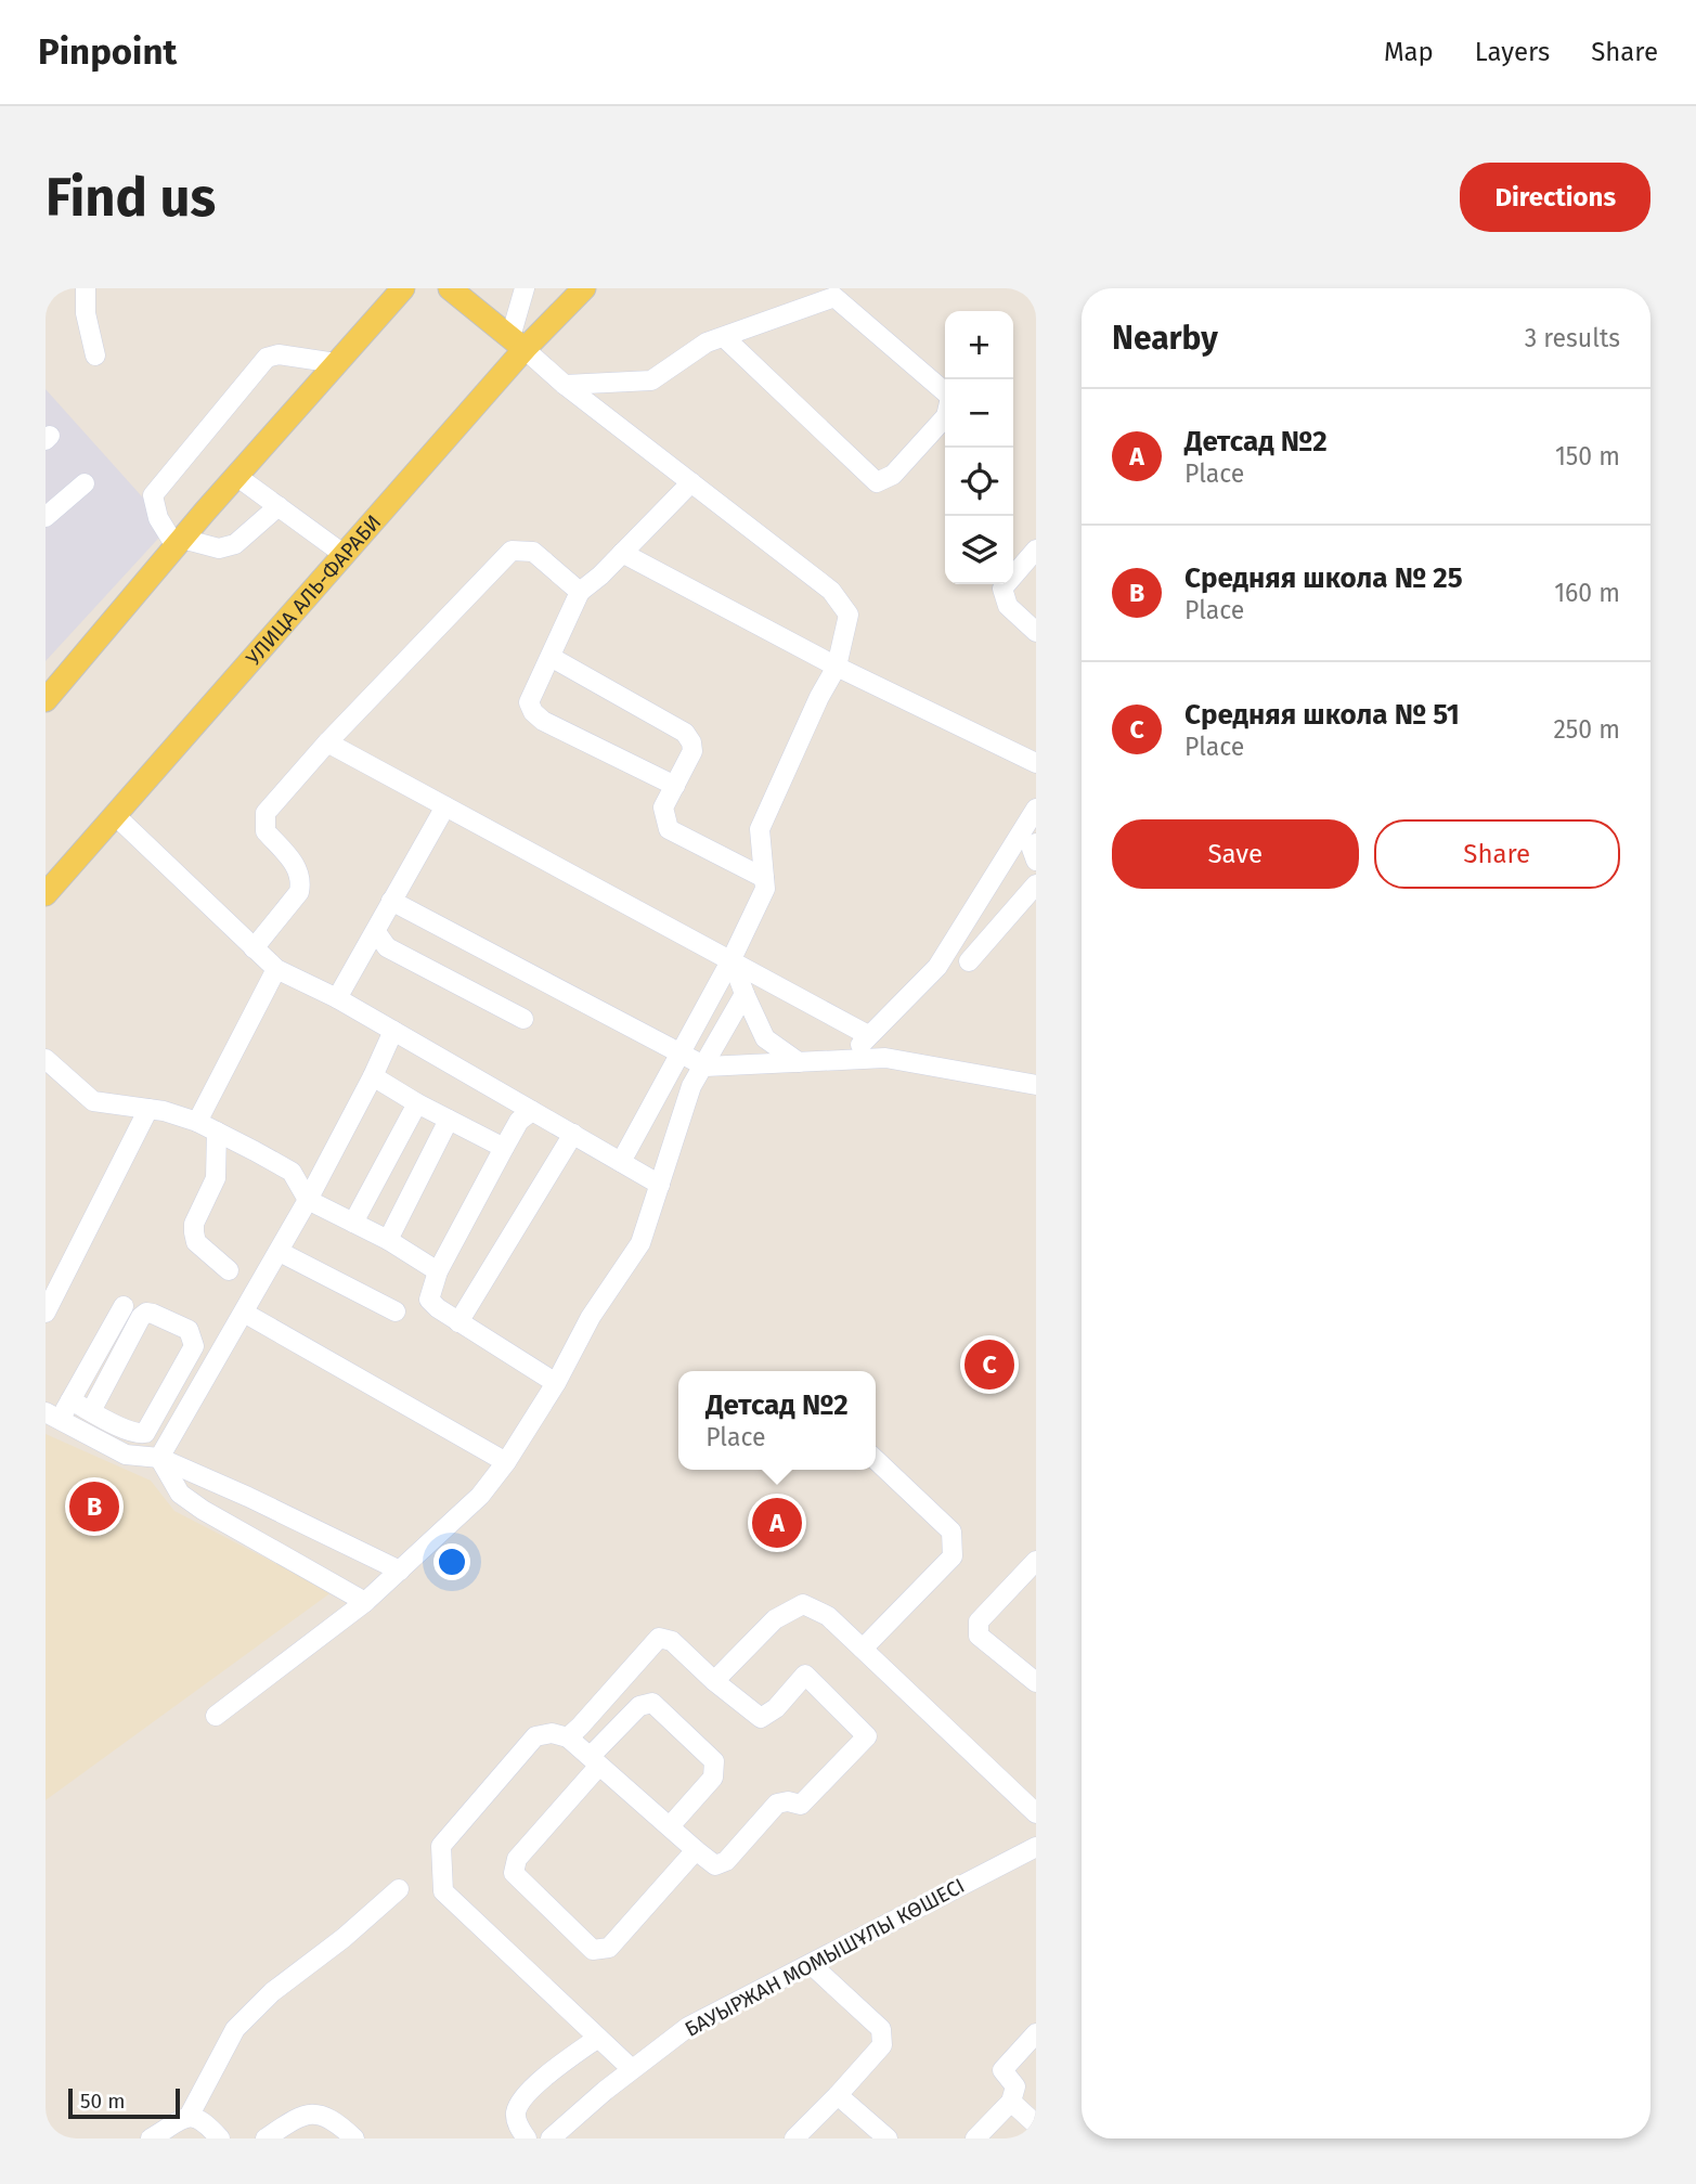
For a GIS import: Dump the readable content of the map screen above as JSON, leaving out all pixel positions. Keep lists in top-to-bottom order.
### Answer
{
  "streets": {
    "main road": ["УЛИЦА АЛЬ-ФАРАБИ"],
    "street": ["БАУЫРЖАН МОМЫШҰЛЫ КӨШЕСІ"]
  },
  "scale_bar": "50 m",
  "page": {
    "header": "Pinpoint",
    "nav": ["Map", "Layers", "Share"],
    "buttons": [
      "Directions",
      ["Save", "Share"]
    ],
    "title": "Find us",
    "heading": ["Nearby", "3 results"],
    "map_buttons": ["+", "−"],
    "list": [
      {
        "mark": "A",
        "name": "Детсад №2",
        "note": "Place",
        "value": "150 m"
      },
      {
        "mark": "B",
        "name": "Средняя школа № 25",
        "note": "Place",
        "value": "160 m"
      },
      {
        "mark": "C",
        "name": "Средняя школа № 51",
        "note": "Place",
        "value": "250 m"
      }
    ],
    "pins": ["C", "B", "A"],
    "popup": ["Детсад №2", "Place"],
    "scale": "50 m"
  }
}
